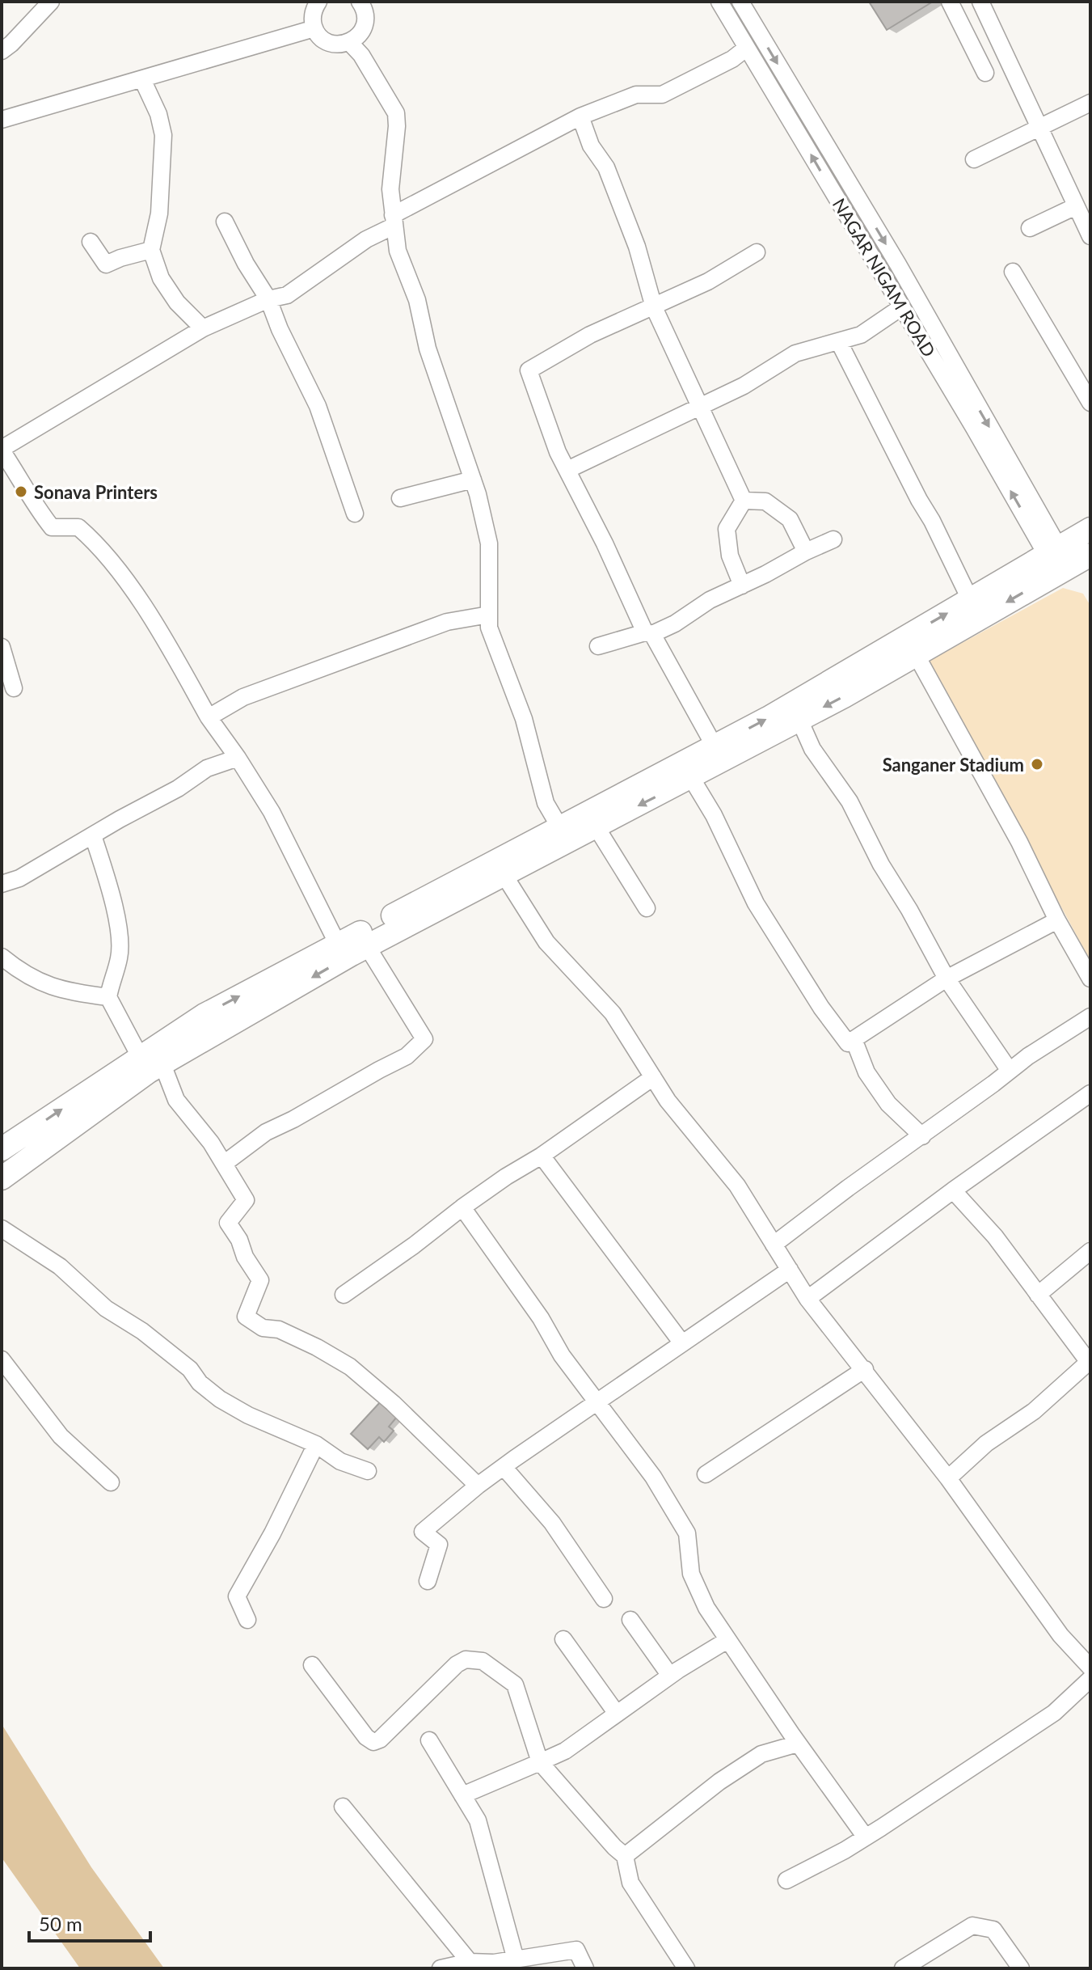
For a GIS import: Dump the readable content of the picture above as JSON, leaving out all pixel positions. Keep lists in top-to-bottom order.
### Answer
{
  "streets": {
    "street": ["NAGAR NIGAM ROAD"]
  },
  "places": ["Sonava Printers", "Sanganer Stadium"],
  "scale_bar": "50 m"
}
